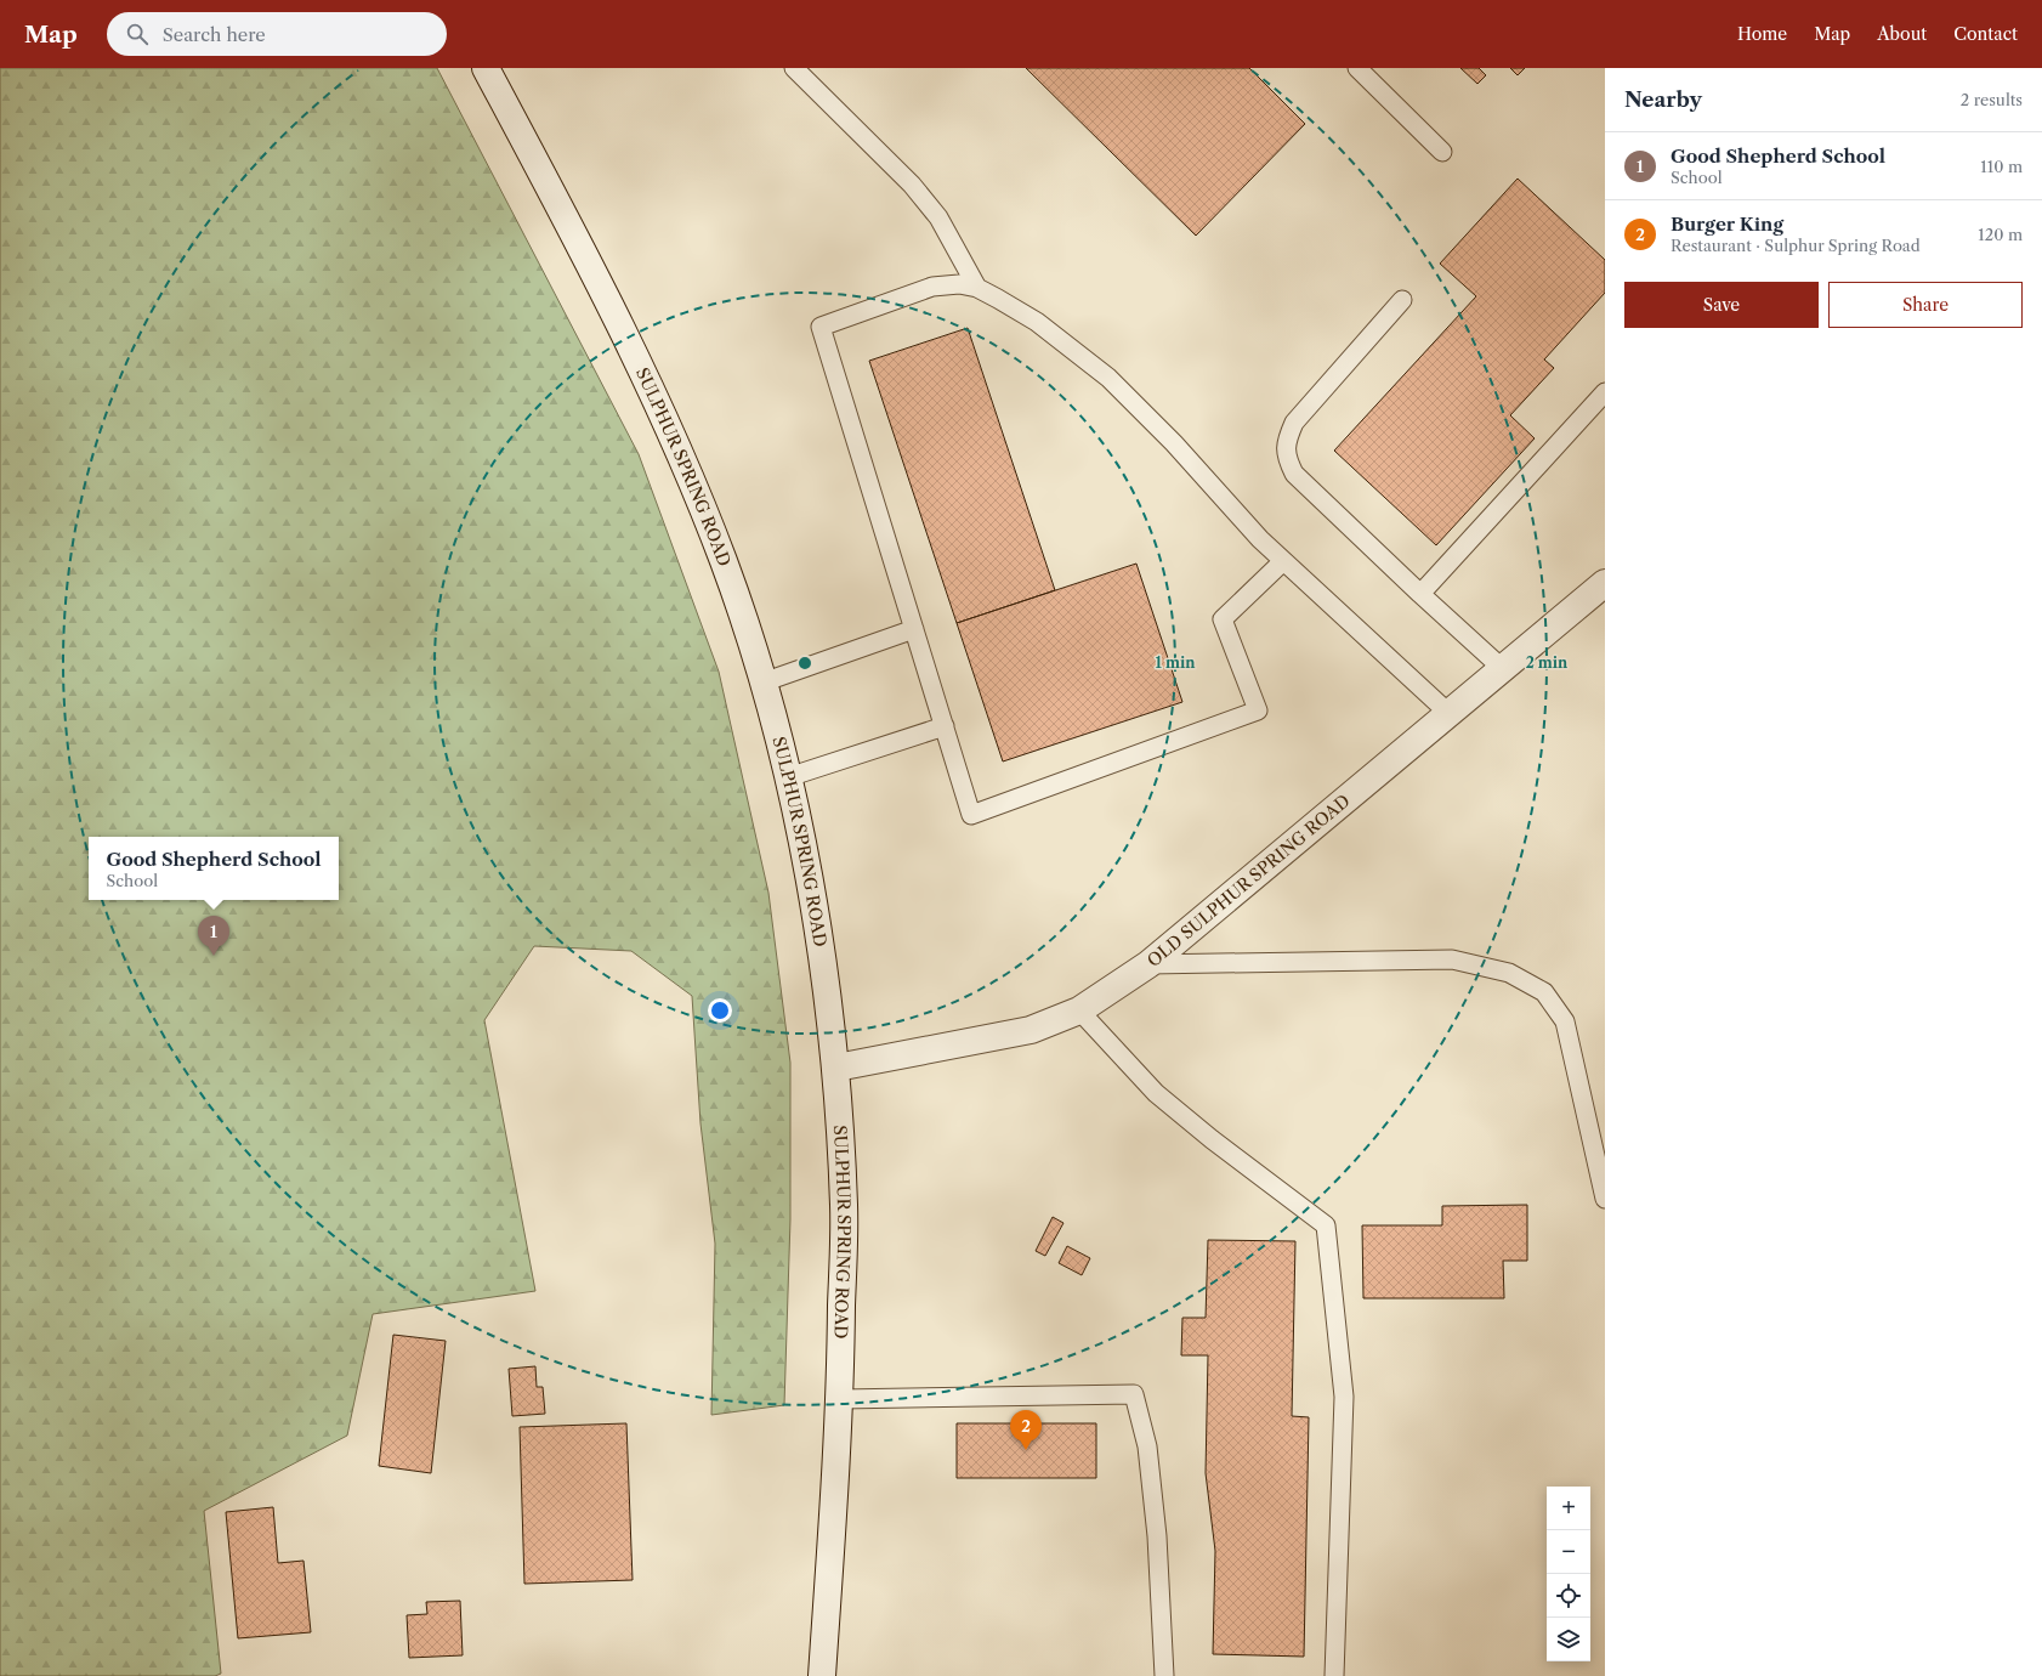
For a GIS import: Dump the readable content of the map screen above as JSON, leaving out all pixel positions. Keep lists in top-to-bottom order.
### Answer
{
  "streets": {
    "main road": ["SULPHUR SPRING ROAD", "OLD SULPHUR SPRING ROAD"]
  },
  "crossings": [
    ["SULPHUR SPRING ROAD", "OLD SULPHUR SPRING ROAD"]
  ],
  "page": {
    "header": "Map",
    "search": "Search here",
    "nav": [
      "Home",
      "Map",
      "About",
      "Contact"
    ],
    "heading": ["Nearby", "2 results"],
    "list": [
      {
        "mark": "1",
        "name": "Good Shepherd School",
        "note": "School",
        "value": "110 m"
      },
      {
        "mark": "2",
        "name": "Burger King",
        "note": "Restaurant · Sulphur Spring Road",
        "value": "120 m"
      }
    ],
    "buttons": ["Save", "Share"],
    "popup": ["Good Shepherd School", "School"],
    "pins": ["1", "2"],
    "map_buttons": ["+", "−"]
  },
  "rings": ["1 min", "2 min"]
}
